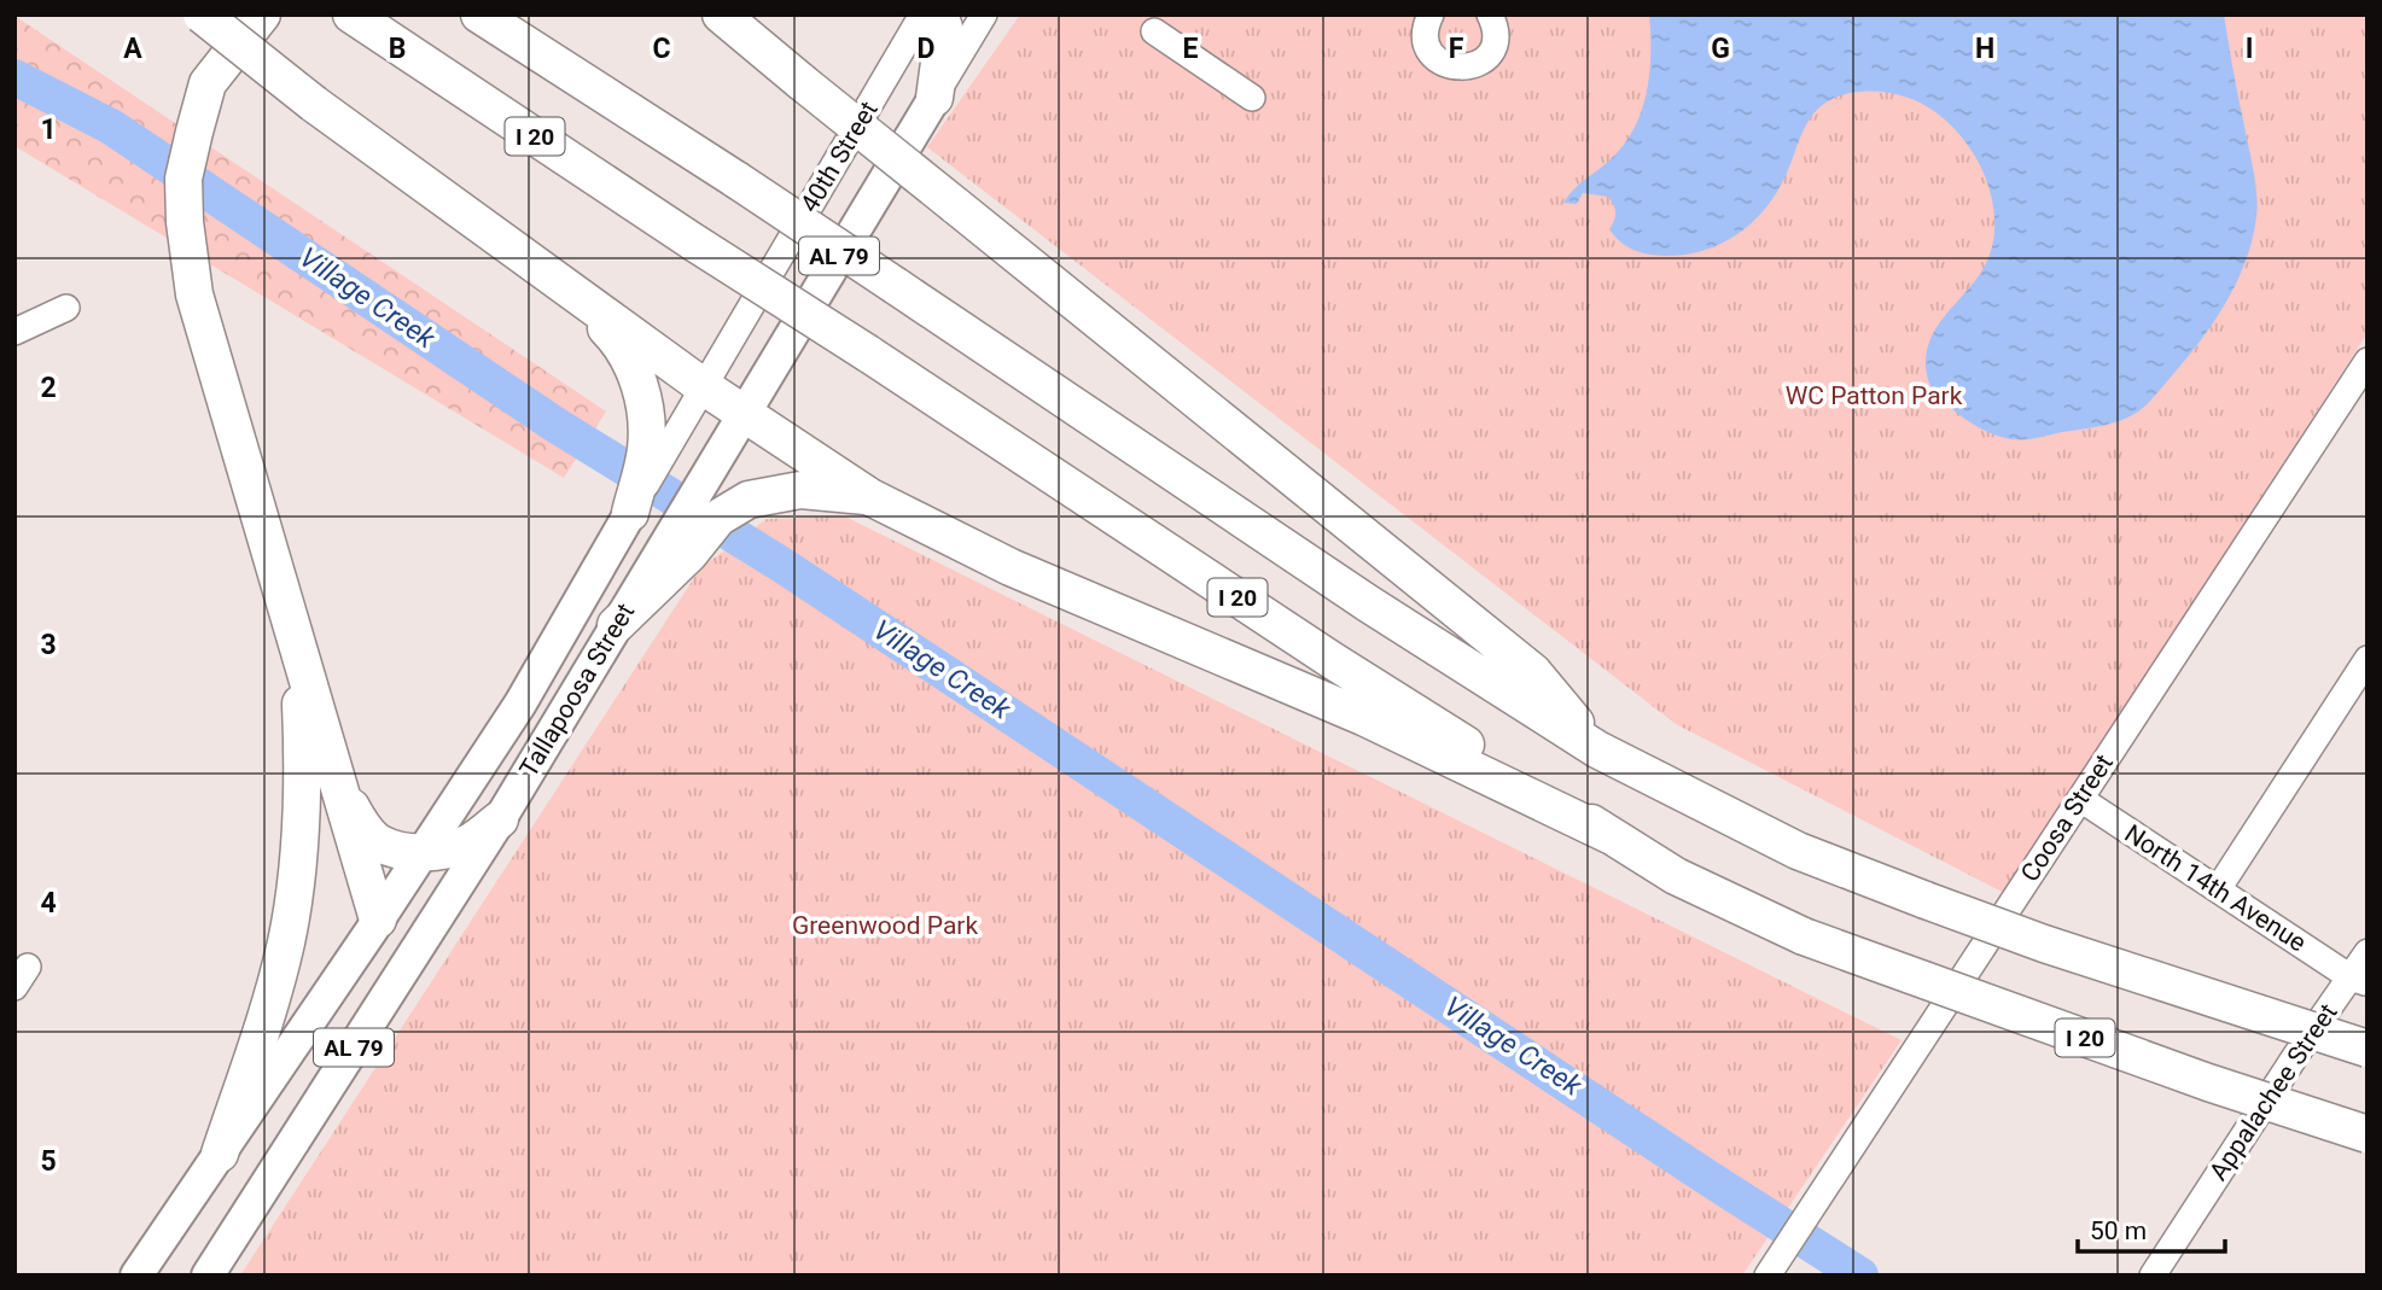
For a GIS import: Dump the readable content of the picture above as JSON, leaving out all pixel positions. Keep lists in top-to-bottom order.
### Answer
{
  "streets": {
    "highway": ["I 20"],
    "main road": ["AL 79", "Tallapoosa Street"],
    "street": [
      "40th Street",
      "Coosa Street",
      "North 14th Avenue",
      "Appalachee Street"
    ]
  },
  "crossings": [
    ["40th Street", "AL 79"],
    ["Coosa Street", "North 14th Avenue"],
    ["North 14th Avenue", "Appalachee Street"]
  ],
  "water": ["Village Creek"],
  "parks": ["WC Patton Park", "Greenwood Park"],
  "scale_bar": "50 m",
  "grid": {
    "columns": [
      "A",
      "B",
      "C",
      "D",
      "E",
      "F",
      "G",
      "H",
      "I"
    ],
    "rows": [
      "1",
      "2",
      "3",
      "4",
      "5"
    ]
  }
}
